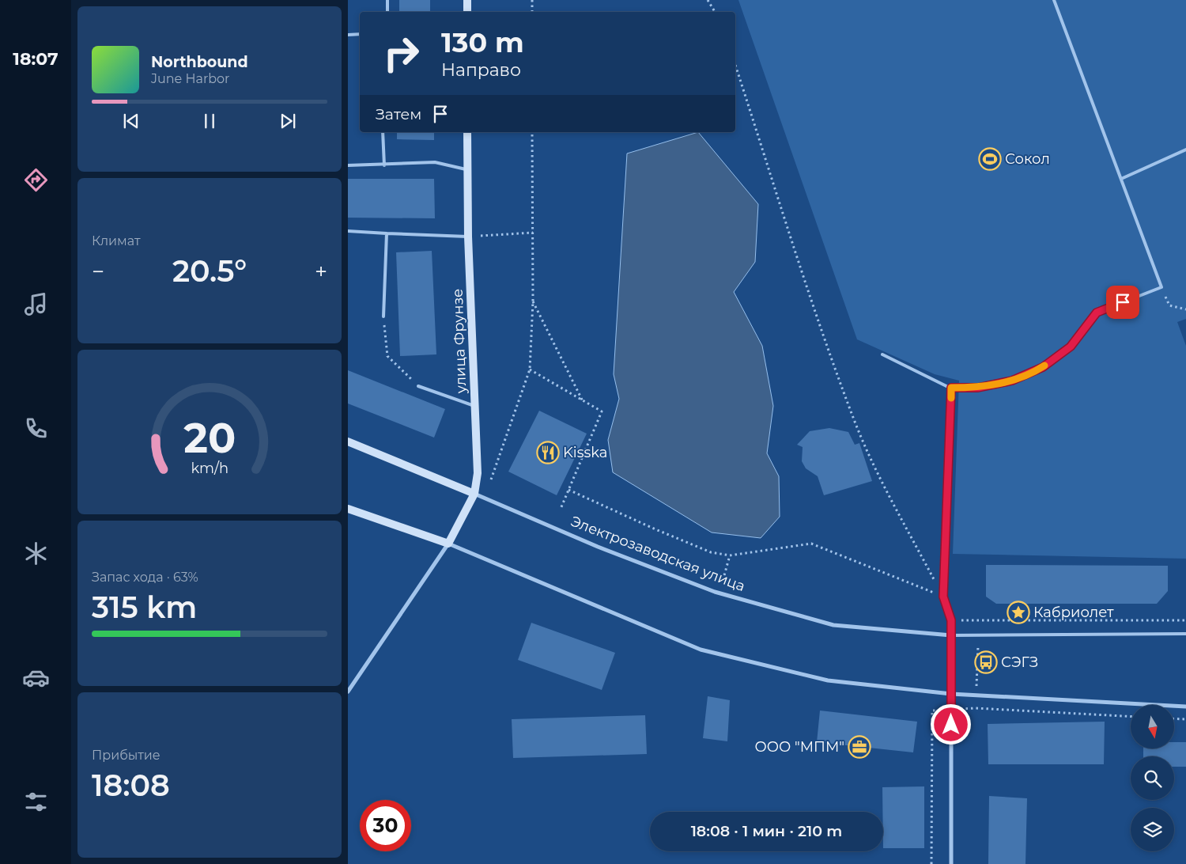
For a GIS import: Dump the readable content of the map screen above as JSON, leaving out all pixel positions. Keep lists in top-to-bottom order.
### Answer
{
  "streets": {
    "main road": ["улица Фрунзе", "Электрозаводская улица"]
  },
  "crossings": [
    ["улица Фрунзе", "Электрозаводская улица"]
  ],
  "places": {
    "sports": ["Сокол"],
    "restaurant": ["Kisska"],
    "place": ["Кабриолет"],
    "bus stop": ["СЭГЗ"],
    "office": ["ООО \"МПМ\""]
  },
  "north": "bottom",
  "page": {
    "tabs": "18:07",
    "turn": ["130 m", "Направо"],
    "song": ["Northbound", "June Harbor"],
    "then": "Затем",
    "tile": [
      "Климат",
      ["Запас хода · 63%", "315 km"],
      ["Прибытие", "18:08"]
    ],
    "heat": ["−", "20.5°", "+"],
    "limit": "30",
    "trip": "18:08 · 1 мин · 210 m",
    "gauge": ["20", "km/h"]
  }
}
